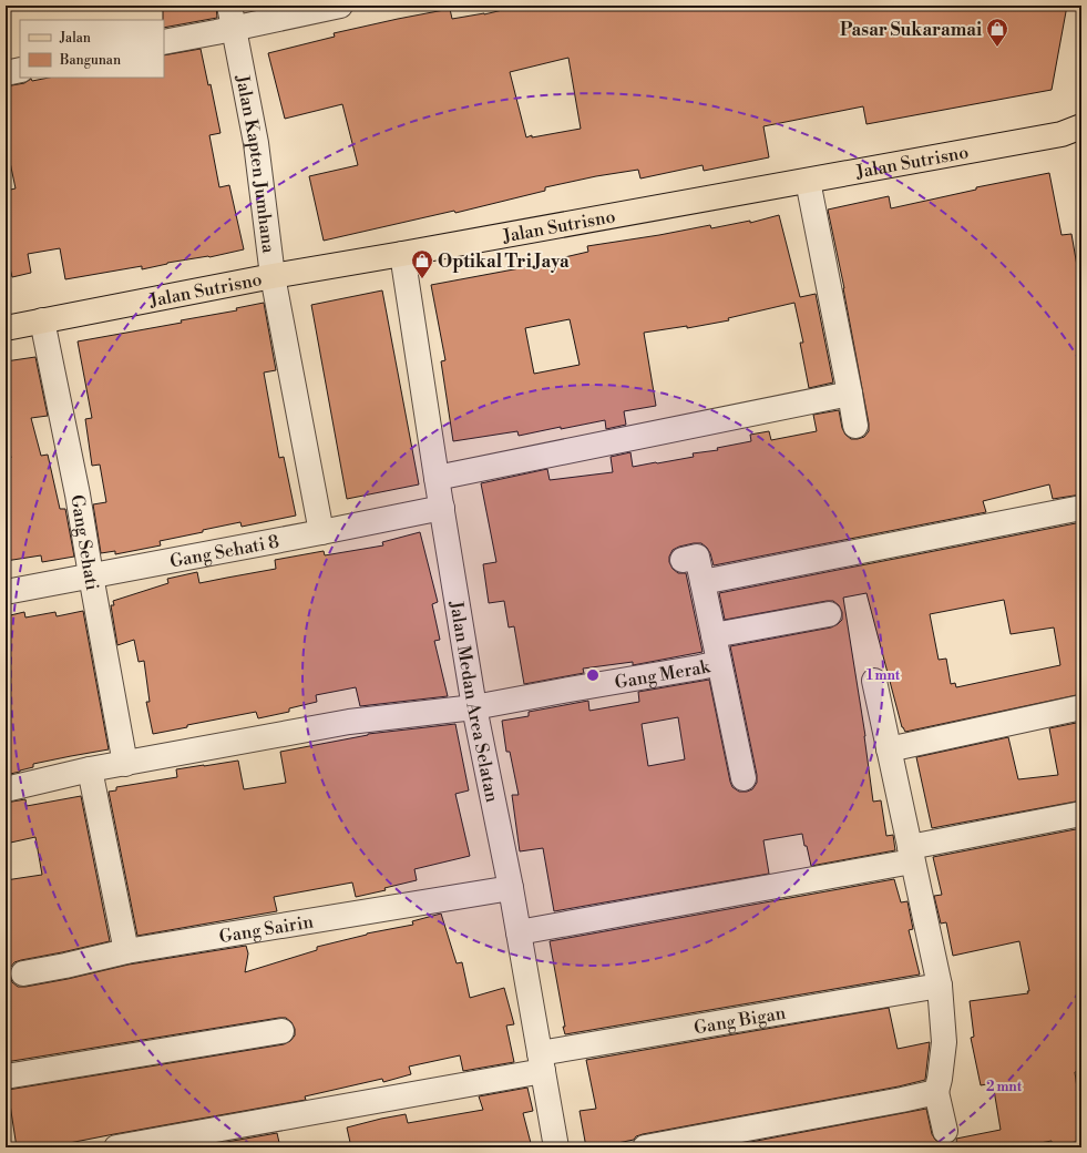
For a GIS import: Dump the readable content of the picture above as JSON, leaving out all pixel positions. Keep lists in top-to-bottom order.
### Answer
{
  "streets": {
    "main road": ["Jalan Sutrisno"],
    "street": [
      "Jalan Kapten Jumhana",
      "Gang Sehati",
      "Gang Sehati 8",
      "Gang Merak",
      "Jalan Medan Area Selatan",
      "Gang Sairin",
      "Gang Bigan"
    ]
  },
  "crossings": [
    ["Jalan Sutrisno", "Jalan Kapten Jumhana"],
    ["Jalan Sutrisno", "Gang Sehati"],
    ["Jalan Sutrisno", "Jalan Medan Area Selatan"],
    ["Jalan Kapten Jumhana", "Gang Sehati 8"],
    ["Gang Sehati", "Gang Sehati 8"],
    ["Gang Sehati", "Gang Merak"],
    ["Gang Sehati 8", "Jalan Medan Area Selatan"],
    ["Gang Merak", "Jalan Medan Area Selatan"],
    ["Jalan Medan Area Selatan", "Gang Sairin"],
    ["Jalan Medan Area Selatan", "Gang Bigan"]
  ],
  "places": {
    "shop": ["Pasar Sukaramai", "Optikal Tri Jaya"]
  },
  "legend": ["Jalan", "Bangunan"],
  "rings": ["1 mnt", "2 mnt"]
}
